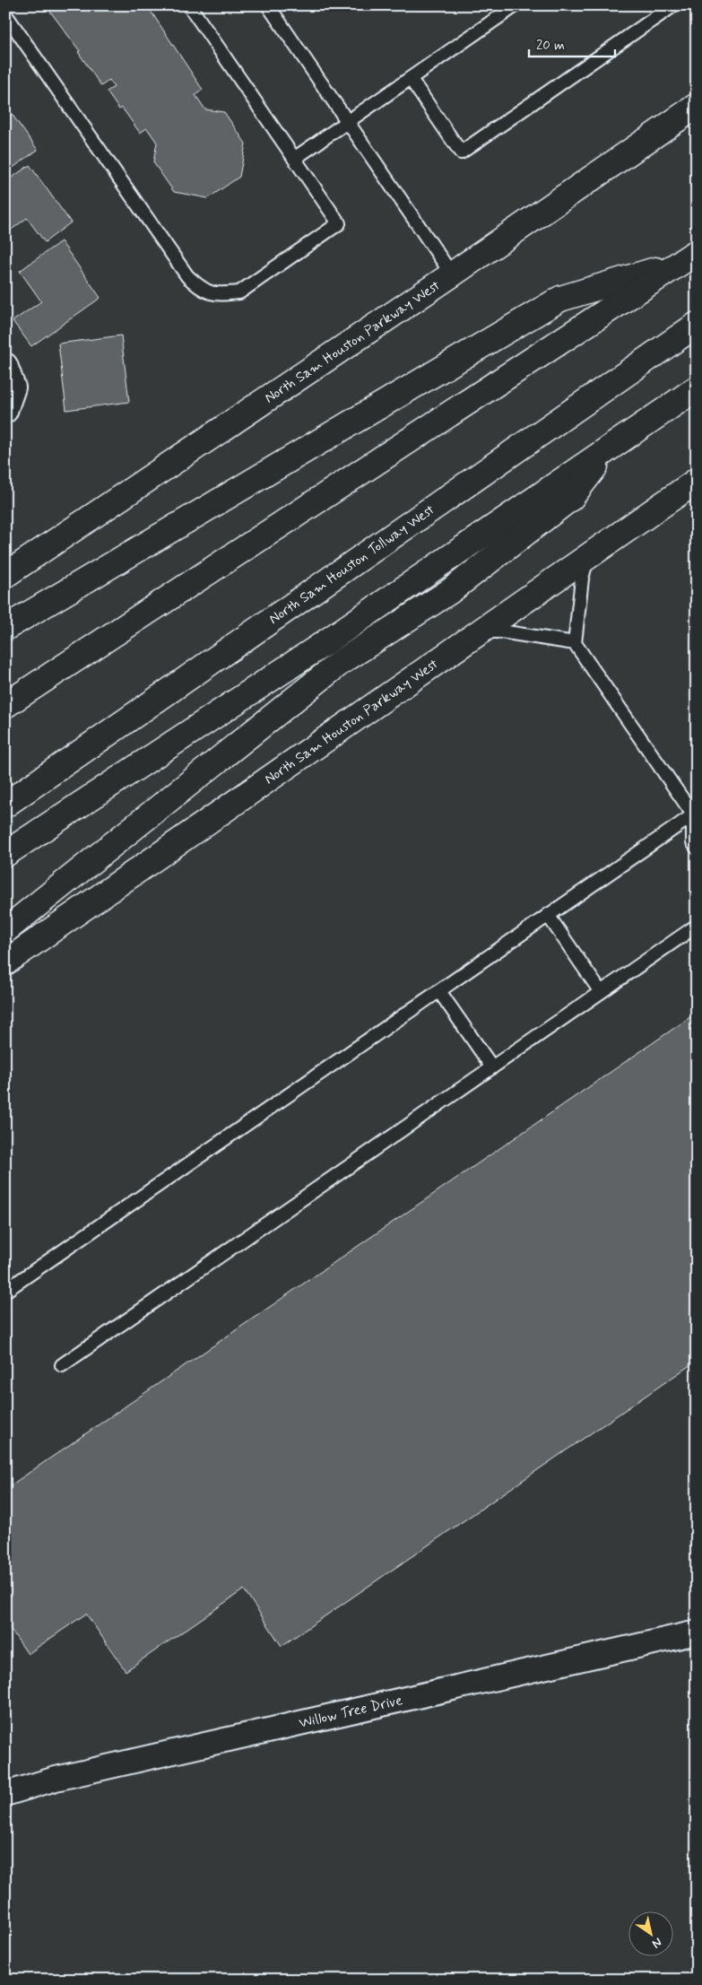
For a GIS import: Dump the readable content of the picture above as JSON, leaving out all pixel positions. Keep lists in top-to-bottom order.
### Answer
{
  "streets": {
    "main road": ["North Sam Houston Parkway West", "North Sam Houston Tollway West"],
    "street": ["Willow Tree Drive"]
  },
  "scale_bar": "20 m",
  "north": "bottom right"
}
